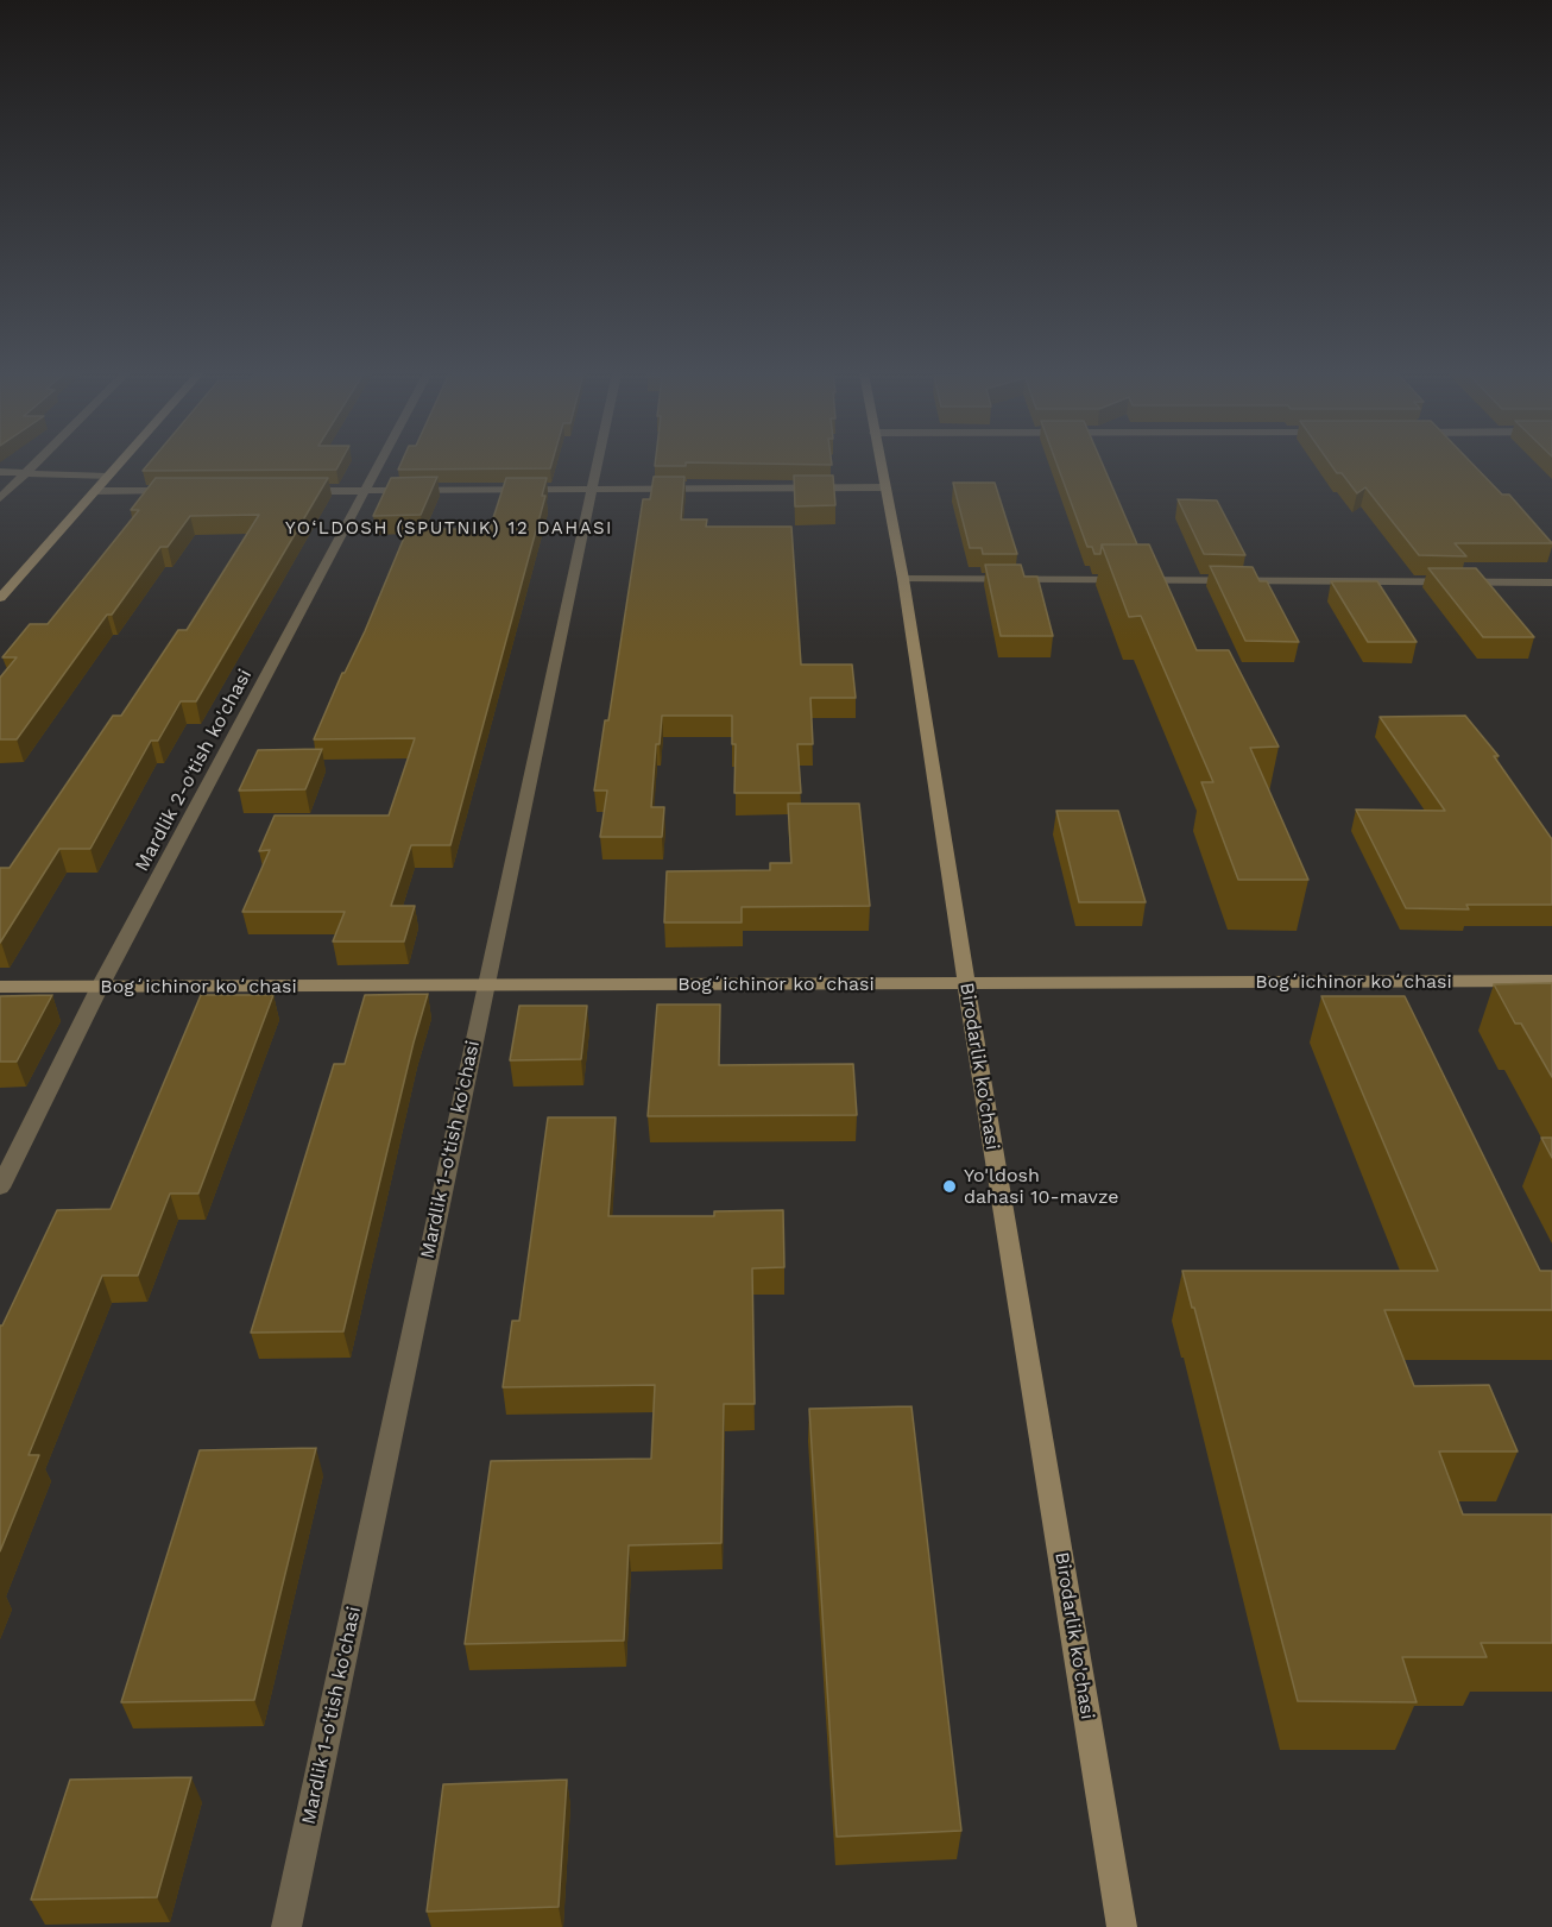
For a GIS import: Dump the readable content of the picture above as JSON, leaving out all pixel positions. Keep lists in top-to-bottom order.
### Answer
{
  "streets": {
    "street": [
      "Mardlik 2-o'tish ko'chasi",
      "Bogʻichinor koʻchasi",
      "Birodarlik ko'chasi",
      "Mardlik 1-o'tish ko'chasi"
    ]
  },
  "crossings": [
    ["Mardlik 2-o'tish ko'chasi", "Bogʻichinor koʻchasi"],
    ["Bogʻichinor koʻchasi", "Birodarlik ko'chasi"],
    ["Bogʻichinor koʻchasi", "Mardlik 1-o'tish ko'chasi"]
  ],
  "districts": ["YO‘LDOSH (SPUTNIK) 12 DAHASI"],
  "places": ["Yo'ldosh dahasi 10-mavze"]
}
